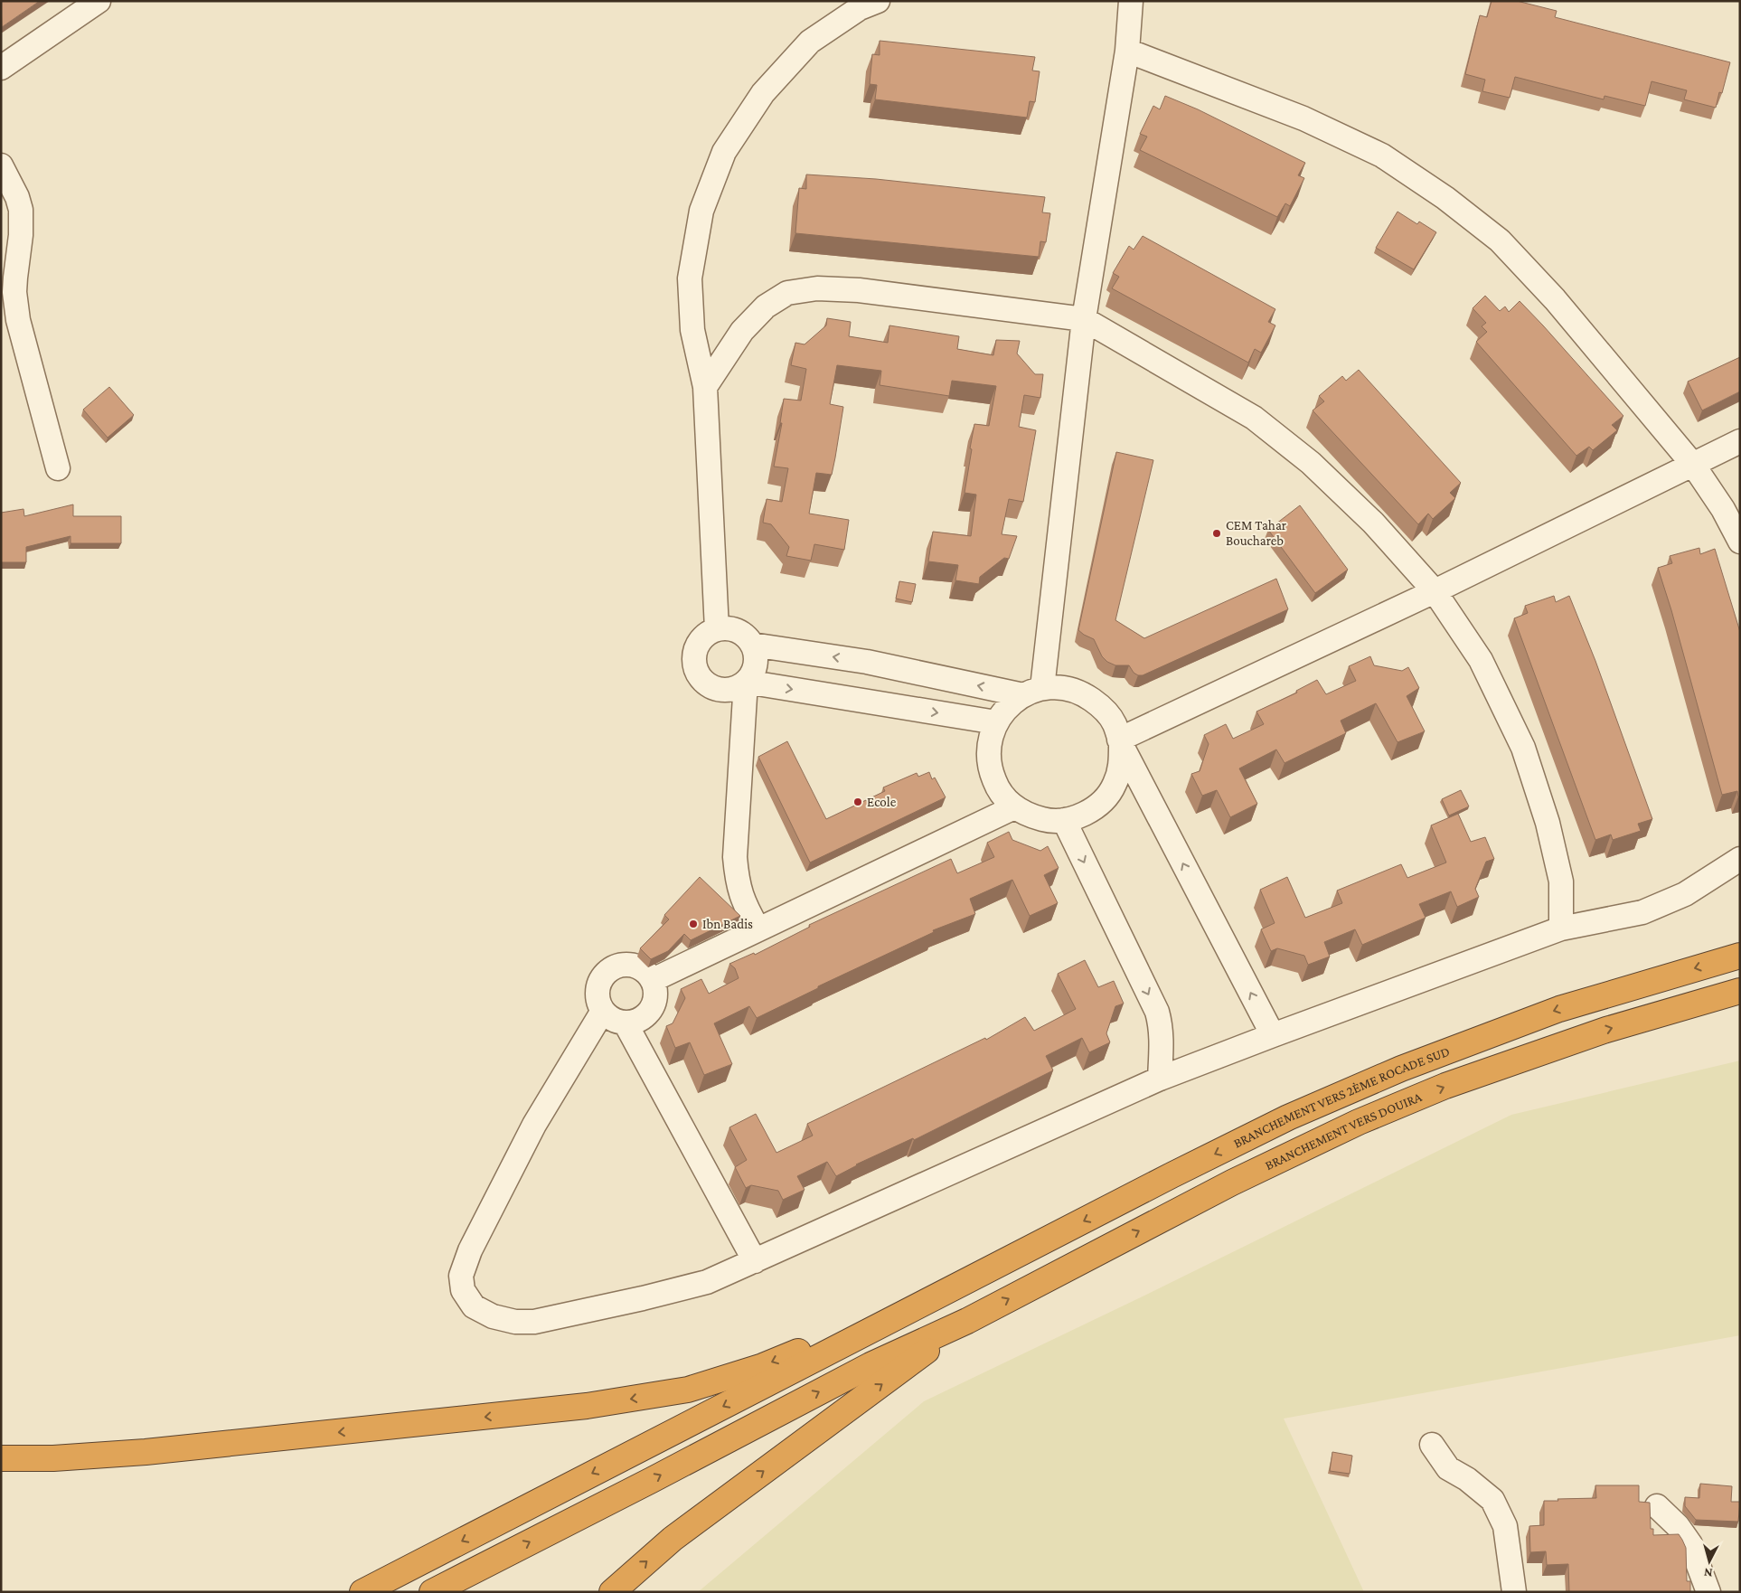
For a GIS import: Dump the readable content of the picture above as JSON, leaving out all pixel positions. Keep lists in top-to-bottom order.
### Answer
{
  "streets": {
    "highway": ["BRANCHEMENT VERS 2ÈME ROCADE SUD", "BRANCHEMENT VERS DOUIRA"]
  },
  "one_way": ["BRANCHEMENT VERS 2ÈME ROCADE SUD", "BRANCHEMENT VERS DOUIRA"],
  "places": ["CEM Tahar Bouchareb", "Ecole", "Ibn Badis"],
  "north": "bottom"
}
